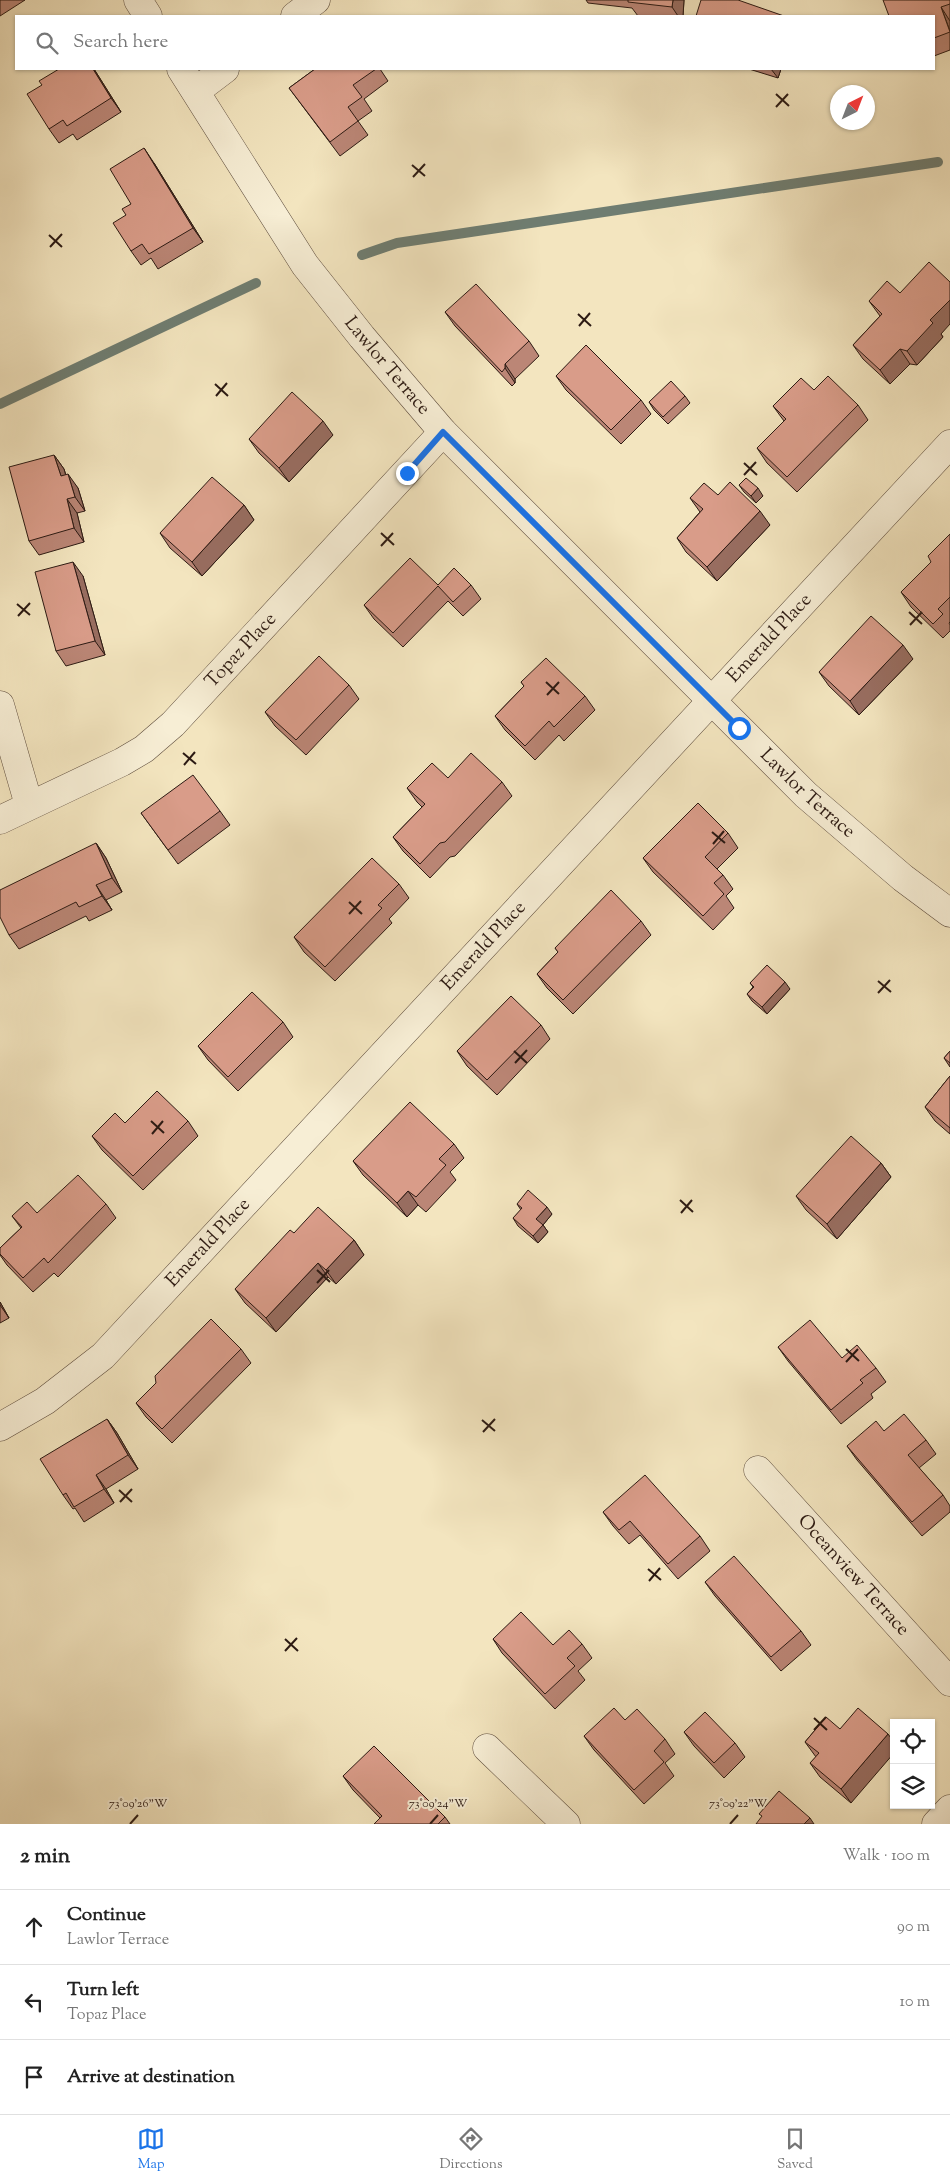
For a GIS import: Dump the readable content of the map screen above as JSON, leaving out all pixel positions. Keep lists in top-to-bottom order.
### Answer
{
  "streets": {
    "street": [
      "Lawlor Terrace",
      "Emerald Place",
      "Topaz Place",
      "Oceanview Terrace"
    ]
  },
  "crossings": [
    ["Lawlor Terrace", "Emerald Place"],
    ["Lawlor Terrace", "Topaz Place"]
  ],
  "north": "top right",
  "page": {
    "search": "Search here",
    "heading": ["2 min", "Walk · 100 m"],
    "list": [
      ["Continue", "Lawlor Terrace", "90 m"],
      ["Turn left", "Topaz Place", "10 m"],
      "Arrive at destination"
    ],
    "nav": ["Map", "Directions", "Saved"]
  },
  "coordinates": ["73°09'26\"W", "73°09'24\"W", "73°09'22\"W"]
}
